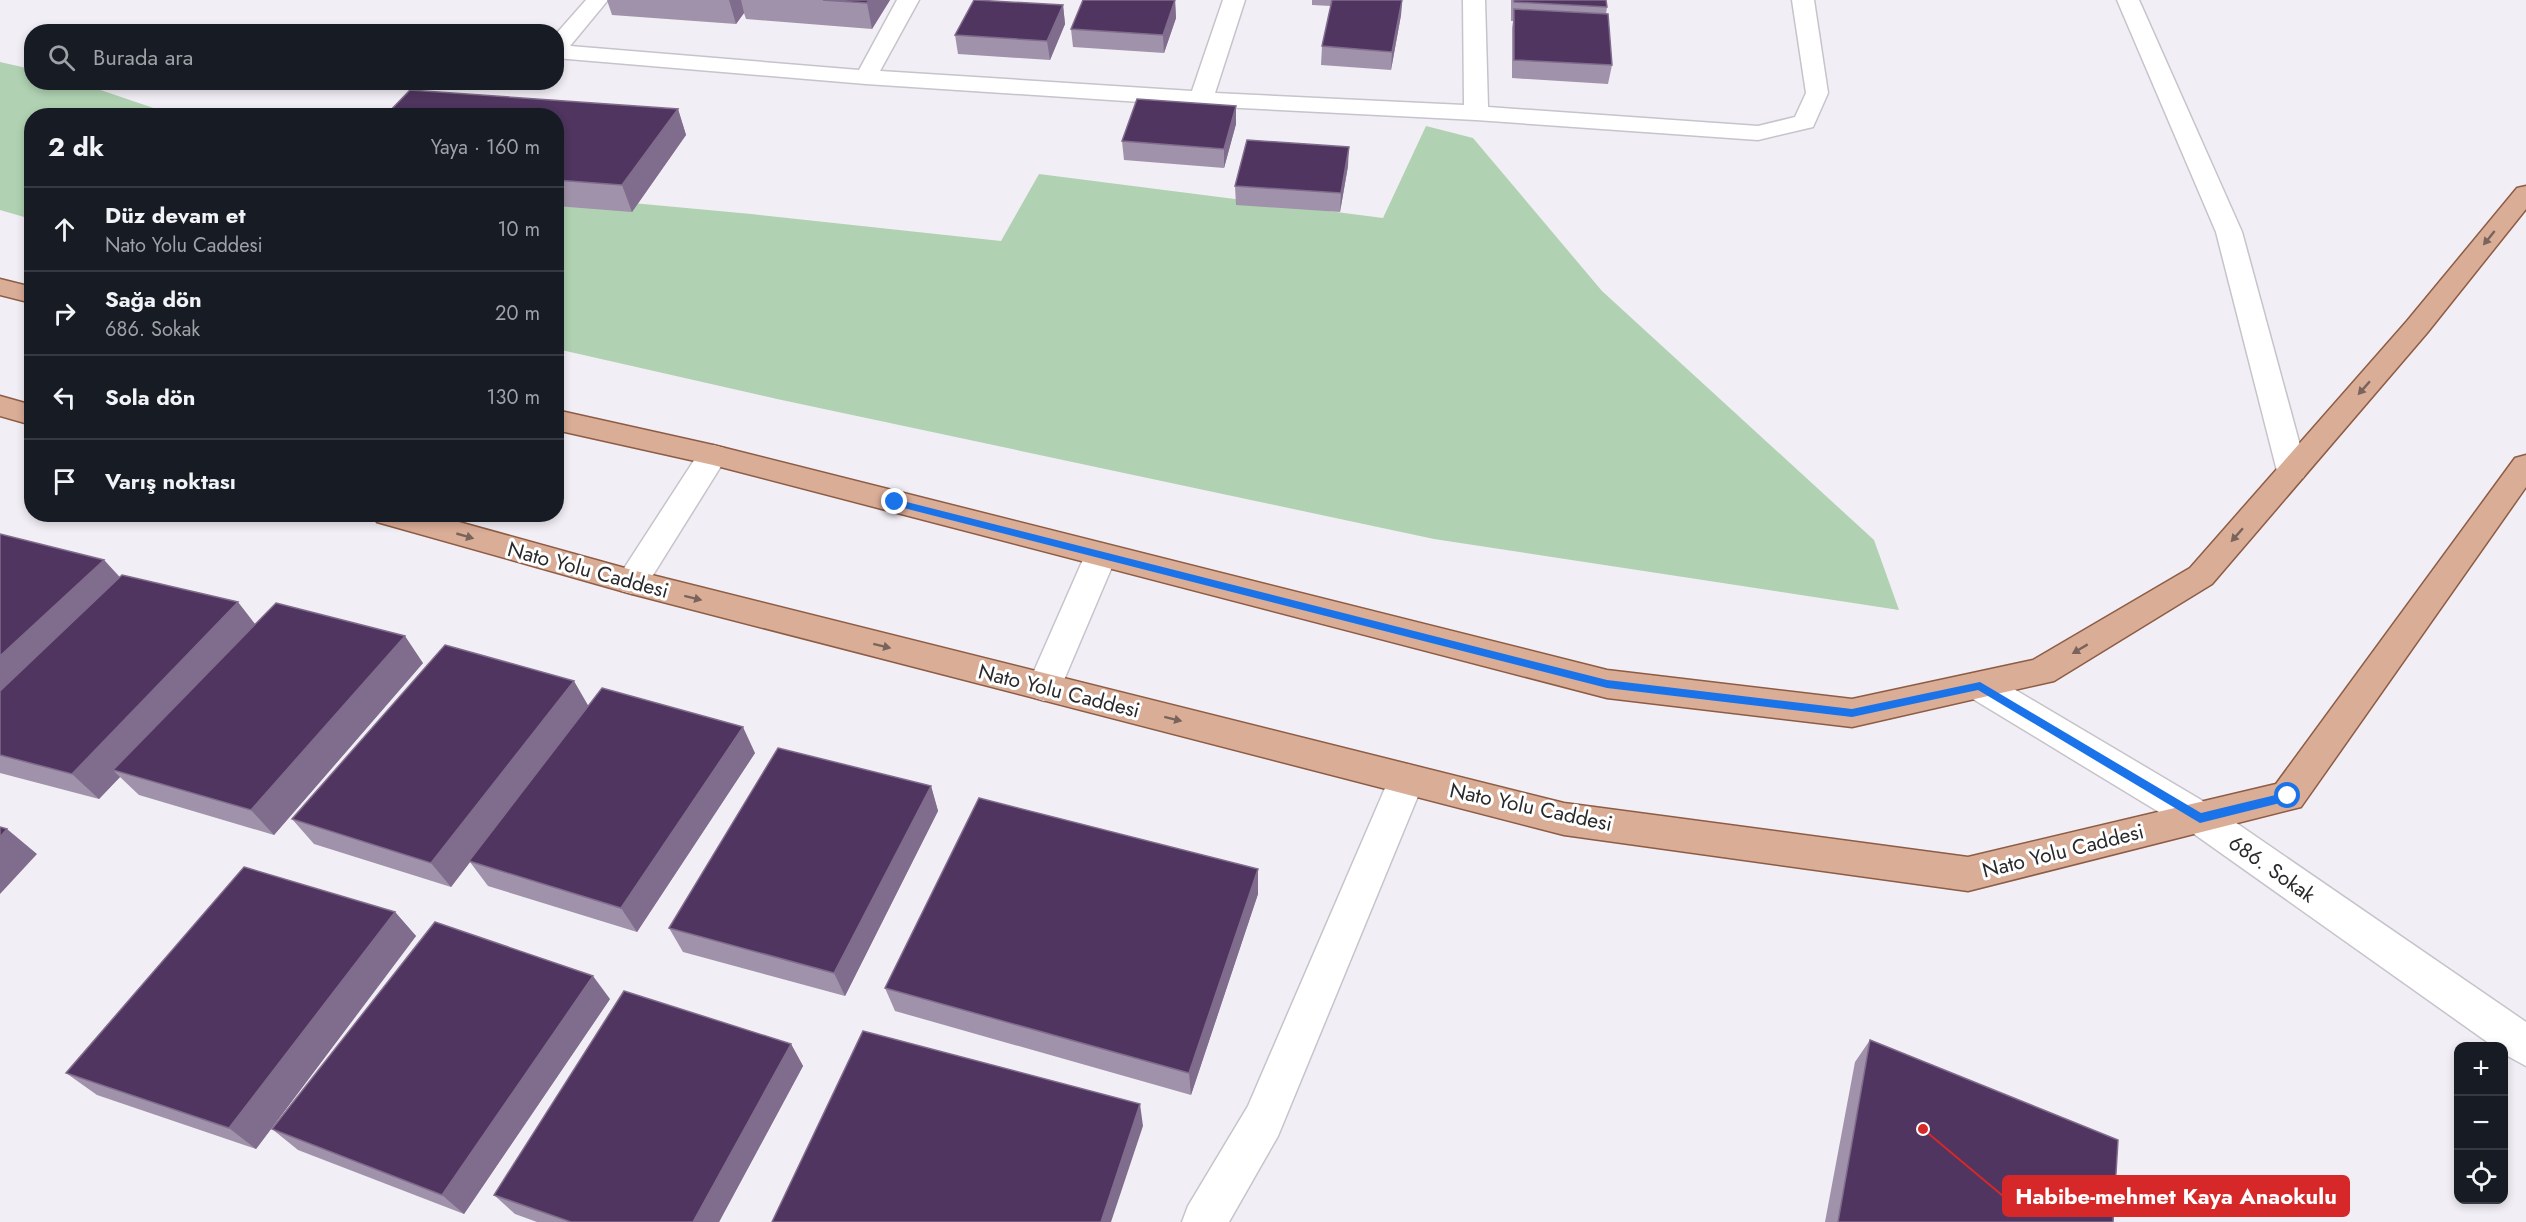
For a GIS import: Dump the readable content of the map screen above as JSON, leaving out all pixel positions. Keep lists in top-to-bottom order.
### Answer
{
  "streets": {
    "main road": ["Nato Yolu Caddesi"],
    "street": ["686. Sokak"]
  },
  "crossings": [
    ["Nato Yolu Caddesi", "686. Sokak"]
  ],
  "places": ["Habibe-mehmet Kaya Anaokulu"],
  "page": {
    "search": "Burada ara",
    "heading": ["2 dk", "Yaya · 160 m"],
    "list": [
      ["Düz devam et", "Nato Yolu Caddesi", "10 m"],
      ["Sağa dön", "686. Sokak", "20 m"],
      ["Sola dön", "130 m"],
      "Varış noktası"
    ],
    "map_buttons": ["+", "−"]
  }
}
